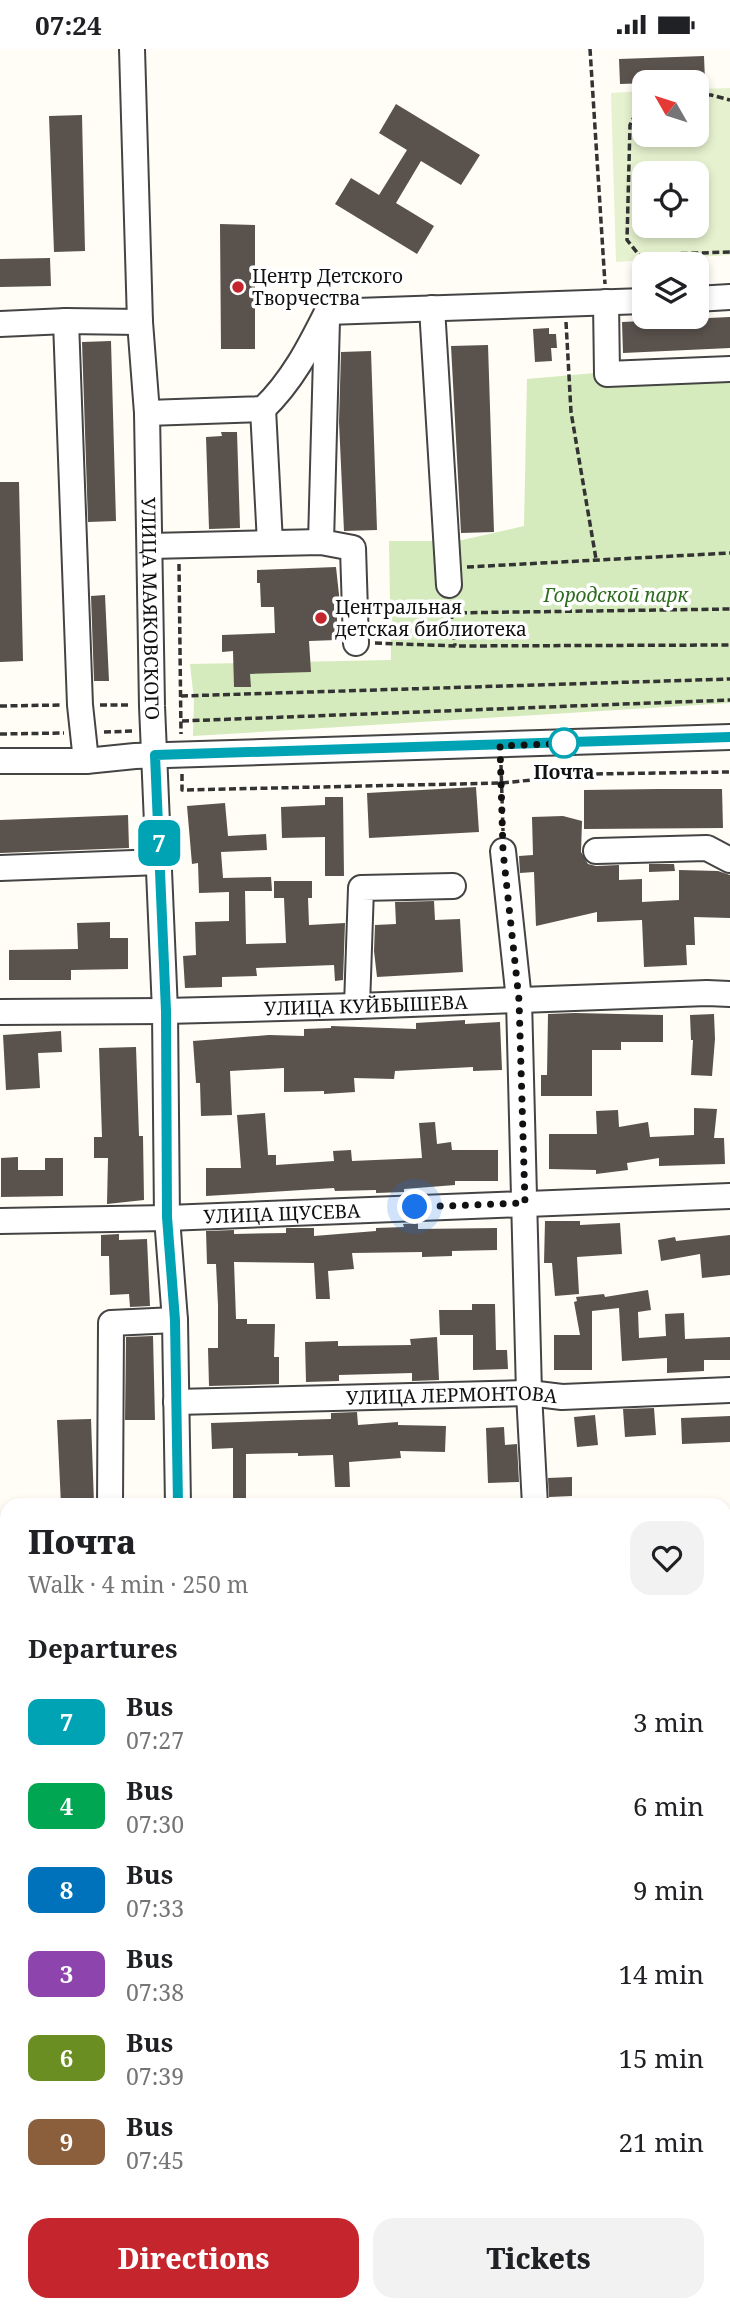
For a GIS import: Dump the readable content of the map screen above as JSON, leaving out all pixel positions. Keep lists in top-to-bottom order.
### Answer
{
  "streets": {
    "street": [
      "УЛИЦА МАЯКОВСКОГО",
      "УЛИЦА КУЙБЫШЕВА",
      "УЛИЦА ЩУСЕВА",
      "УЛИЦА ЛЕРМОНТОВА"
    ]
  },
  "crossings": [
    ["УЛИЦА МАЯКОВСКОГО", "УЛИЦА КУЙБЫШЕВА"],
    ["УЛИЦА МАЯКОВСКОГО", "УЛИЦА ЩУСЕВА"],
    ["УЛИЦА МАЯКОВСКОГО", "УЛИЦА ЛЕРМОНТОВА"]
  ],
  "parks": ["Городской парк"],
  "places": ["Центр Детского Творчества", "Центральная детская библиотека", "Почта"],
  "lines": ["bus line 7"],
  "north": "top left",
  "page": {
    "status": "07:24",
    "on_map": "7",
    "heading": [
      ["Почта", "Walk · 4 min · 250 m"],
      "Departures"
    ],
    "list": [
      {
        "mark": "7",
        "name": "Bus",
        "note": "07:27",
        "value": "3 min"
      },
      {
        "mark": "4",
        "name": "Bus",
        "note": "07:30",
        "value": "6 min"
      },
      {
        "mark": "8",
        "name": "Bus",
        "note": "07:33",
        "value": "9 min"
      },
      {
        "mark": "3",
        "name": "Bus",
        "note": "07:38",
        "value": "14 min"
      },
      {
        "mark": "6",
        "name": "Bus",
        "note": "07:39",
        "value": "15 min"
      },
      {
        "mark": "9",
        "name": "Bus",
        "note": "07:45",
        "value": "21 min"
      }
    ],
    "buttons": ["Directions", "Tickets"]
  }
}
